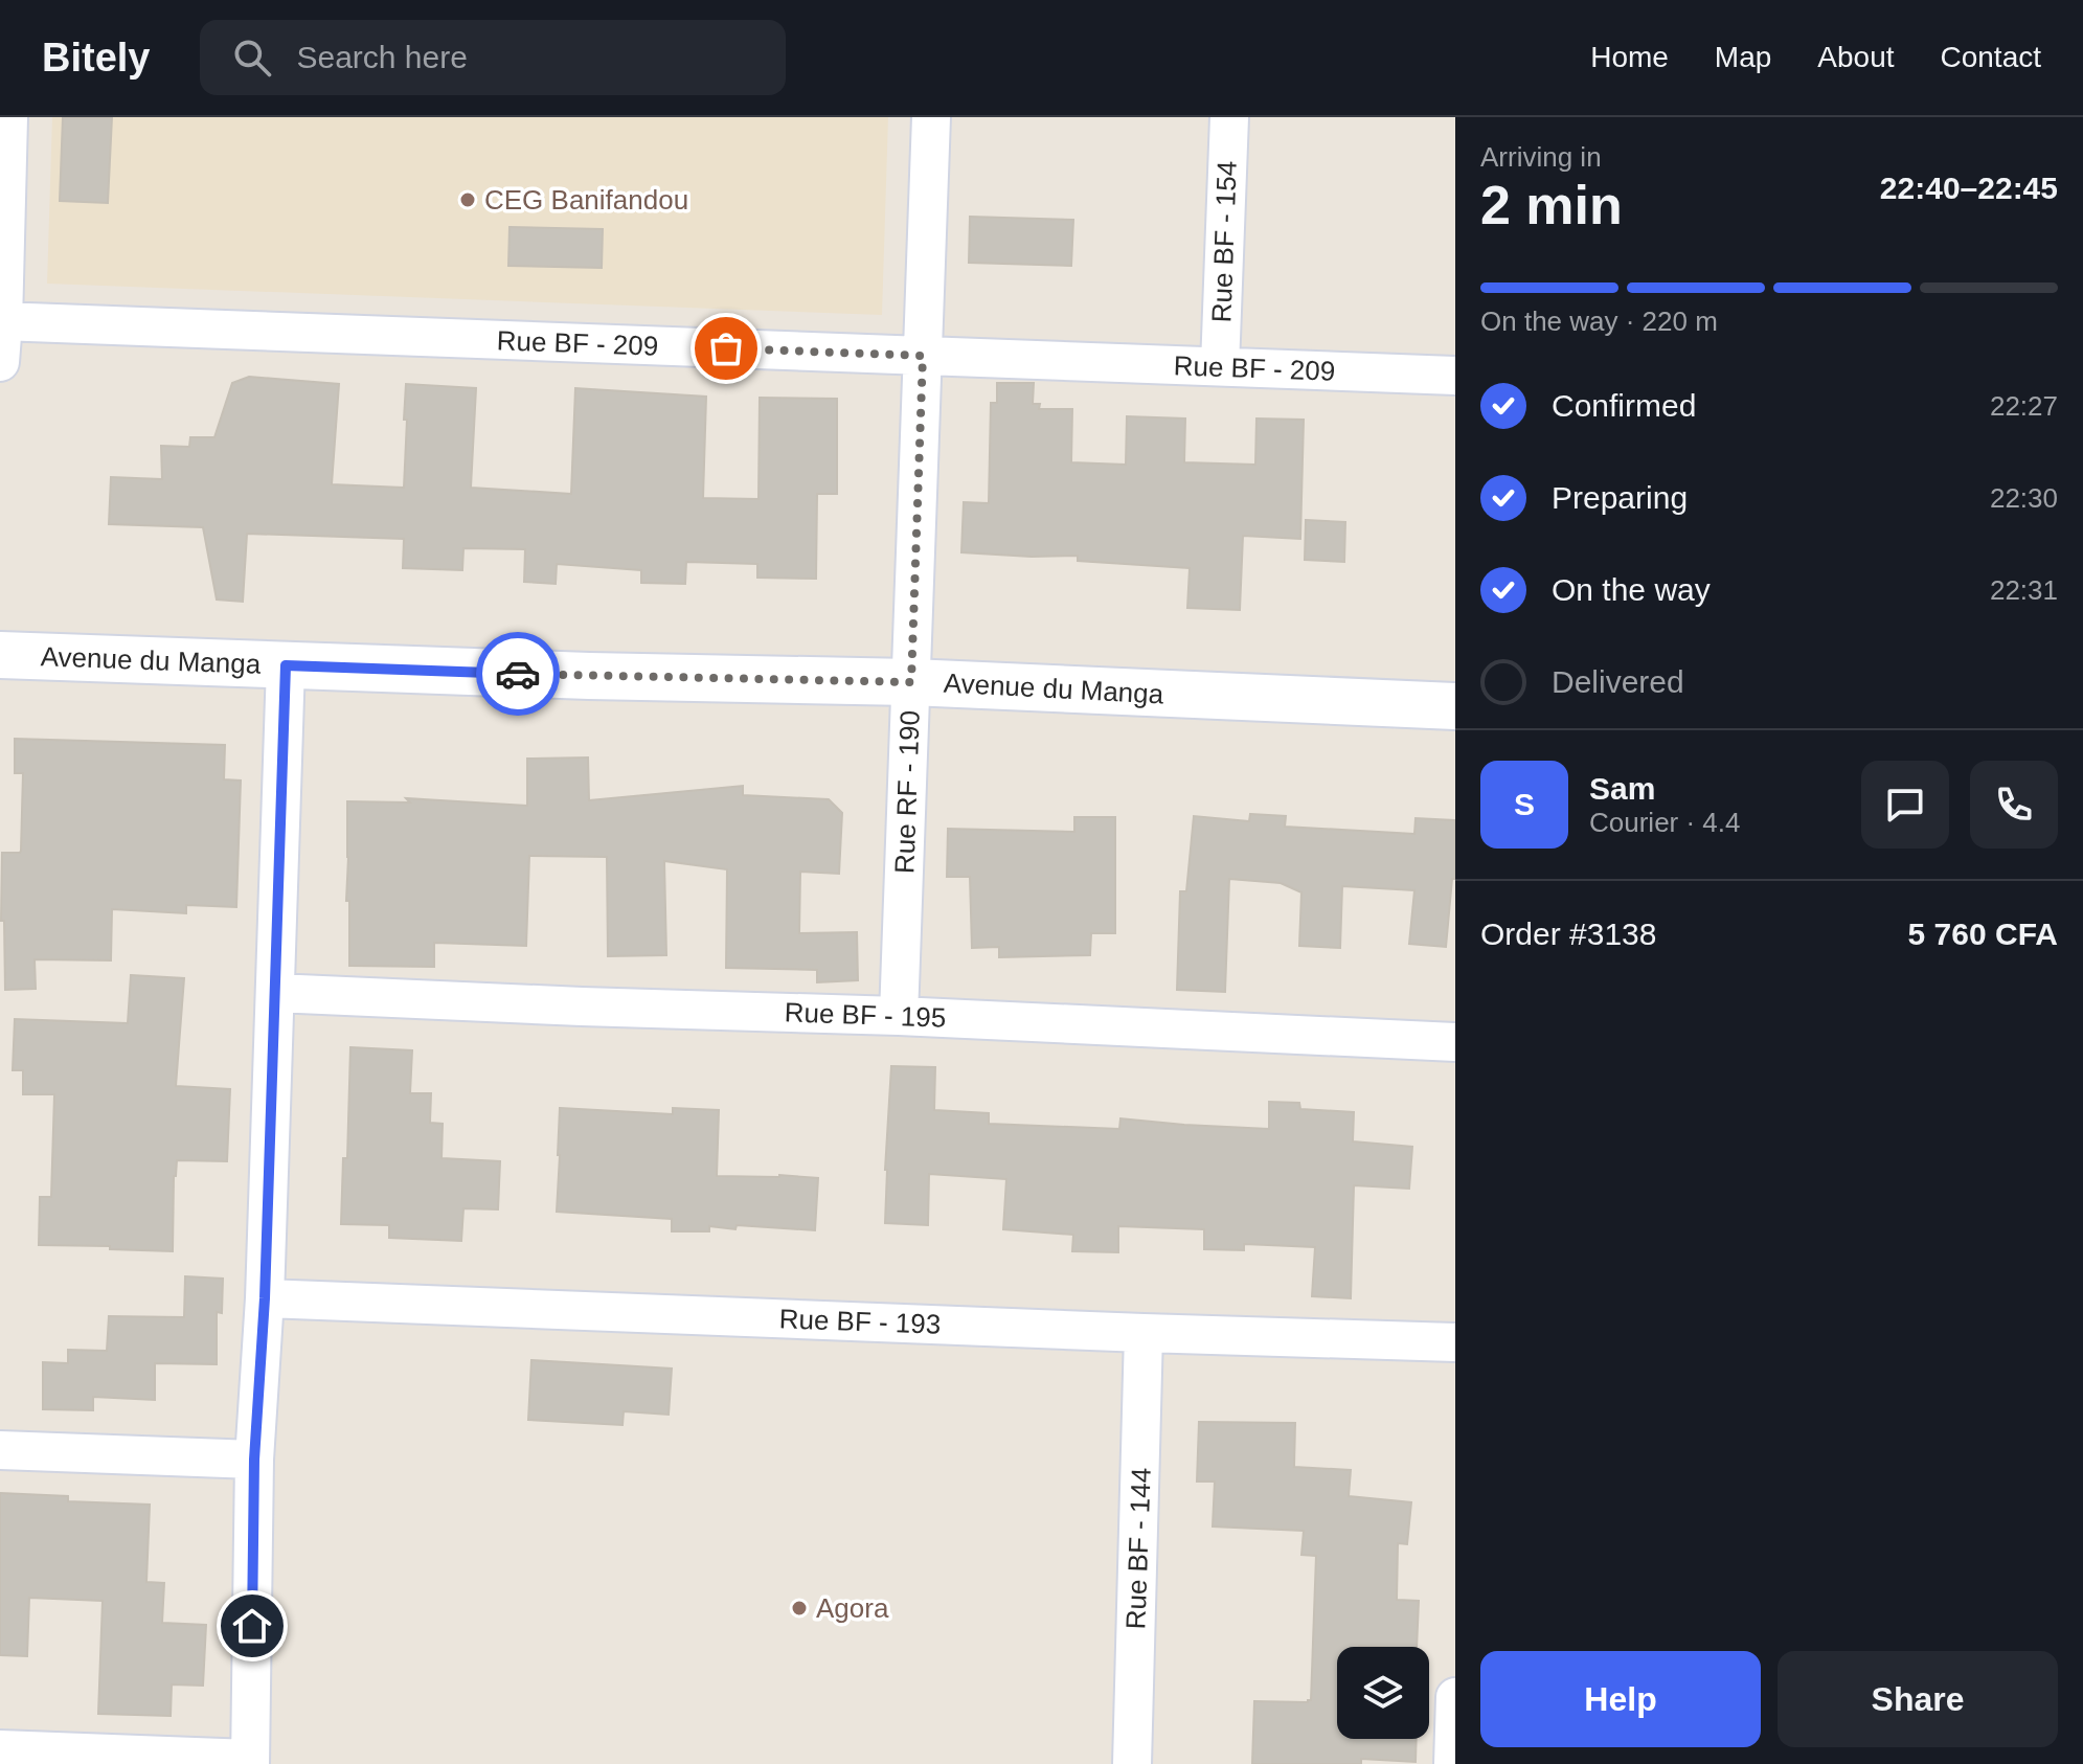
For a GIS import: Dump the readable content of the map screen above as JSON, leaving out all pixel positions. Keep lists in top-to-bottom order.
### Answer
{
  "streets": {
    "street": [
      "Rue BF - 154",
      "Rue BF - 209",
      "Avenue du Manga",
      "Rue RF - 190",
      "Rue BF - 195",
      "Rue BF - 193",
      "Rue BF - 144"
    ]
  },
  "crossings": [
    ["Rue BF - 154", "Rue BF - 209"],
    ["Rue BF - 209", "Rue RF - 190"],
    ["Avenue du Manga", "Rue RF - 190"],
    ["Rue RF - 190", "Rue BF - 195"],
    ["Rue BF - 193", "Rue BF - 144"]
  ],
  "places": ["CEG Banifandou", "Agora"],
  "page": {
    "header": "Bitely",
    "search": "Search here",
    "nav": [
      "Home",
      "Map",
      "About",
      "Contact"
    ],
    "heading": ["2 min", "Arriving in", "22:40–22:45"],
    "panel": [
      "Sam",
      "Courier · 4.4",
      "Order #3138",
      "5 760 CFA"
    ],
    "bar": "On the way · 220 m",
    "list": [
      ["Confirmed", "22:27"],
      ["Preparing", "22:30"],
      ["On the way", "22:31"],
      "Delivered"
    ],
    "round": "S",
    "buttons": ["Help", "Share"]
  }
}
